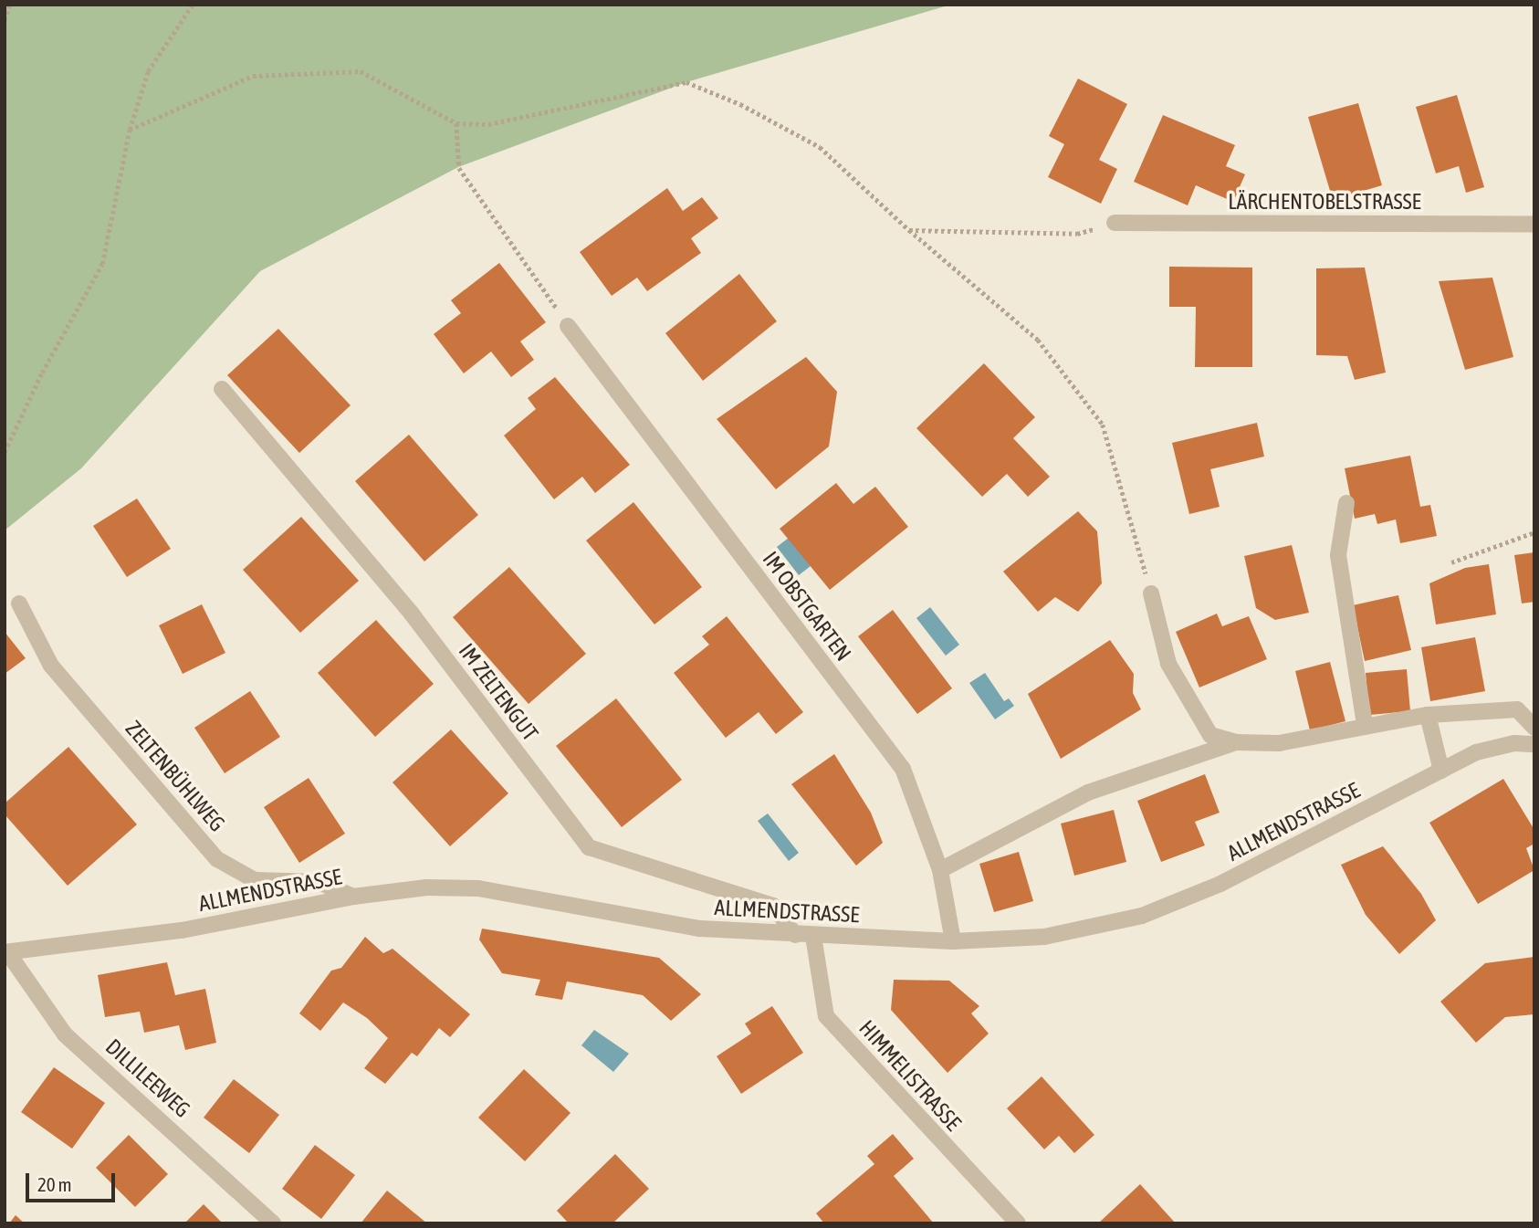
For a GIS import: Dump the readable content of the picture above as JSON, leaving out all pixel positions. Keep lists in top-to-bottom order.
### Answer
{
  "streets": {
    "street": [
      "LÄRCHENTOBELSTRASSE",
      "IM OBSTGARTEN",
      "IM ZELTENGUT",
      "ZELTENBÜHLWEG",
      "ALLMENDSTRASSE",
      "HIMMELISTRASSE",
      "DILLILEEWEG"
    ]
  },
  "crossings": [
    ["IM OBSTGARTEN", "ALLMENDSTRASSE"],
    ["IM ZELTENGUT", "ALLMENDSTRASSE"],
    ["ZELTENBÜHLWEG", "ALLMENDSTRASSE"],
    ["ALLMENDSTRASSE", "HIMMELISTRASSE"],
    ["ALLMENDSTRASSE", "DILLILEEWEG"]
  ],
  "scale_bar": "20 m"
}
